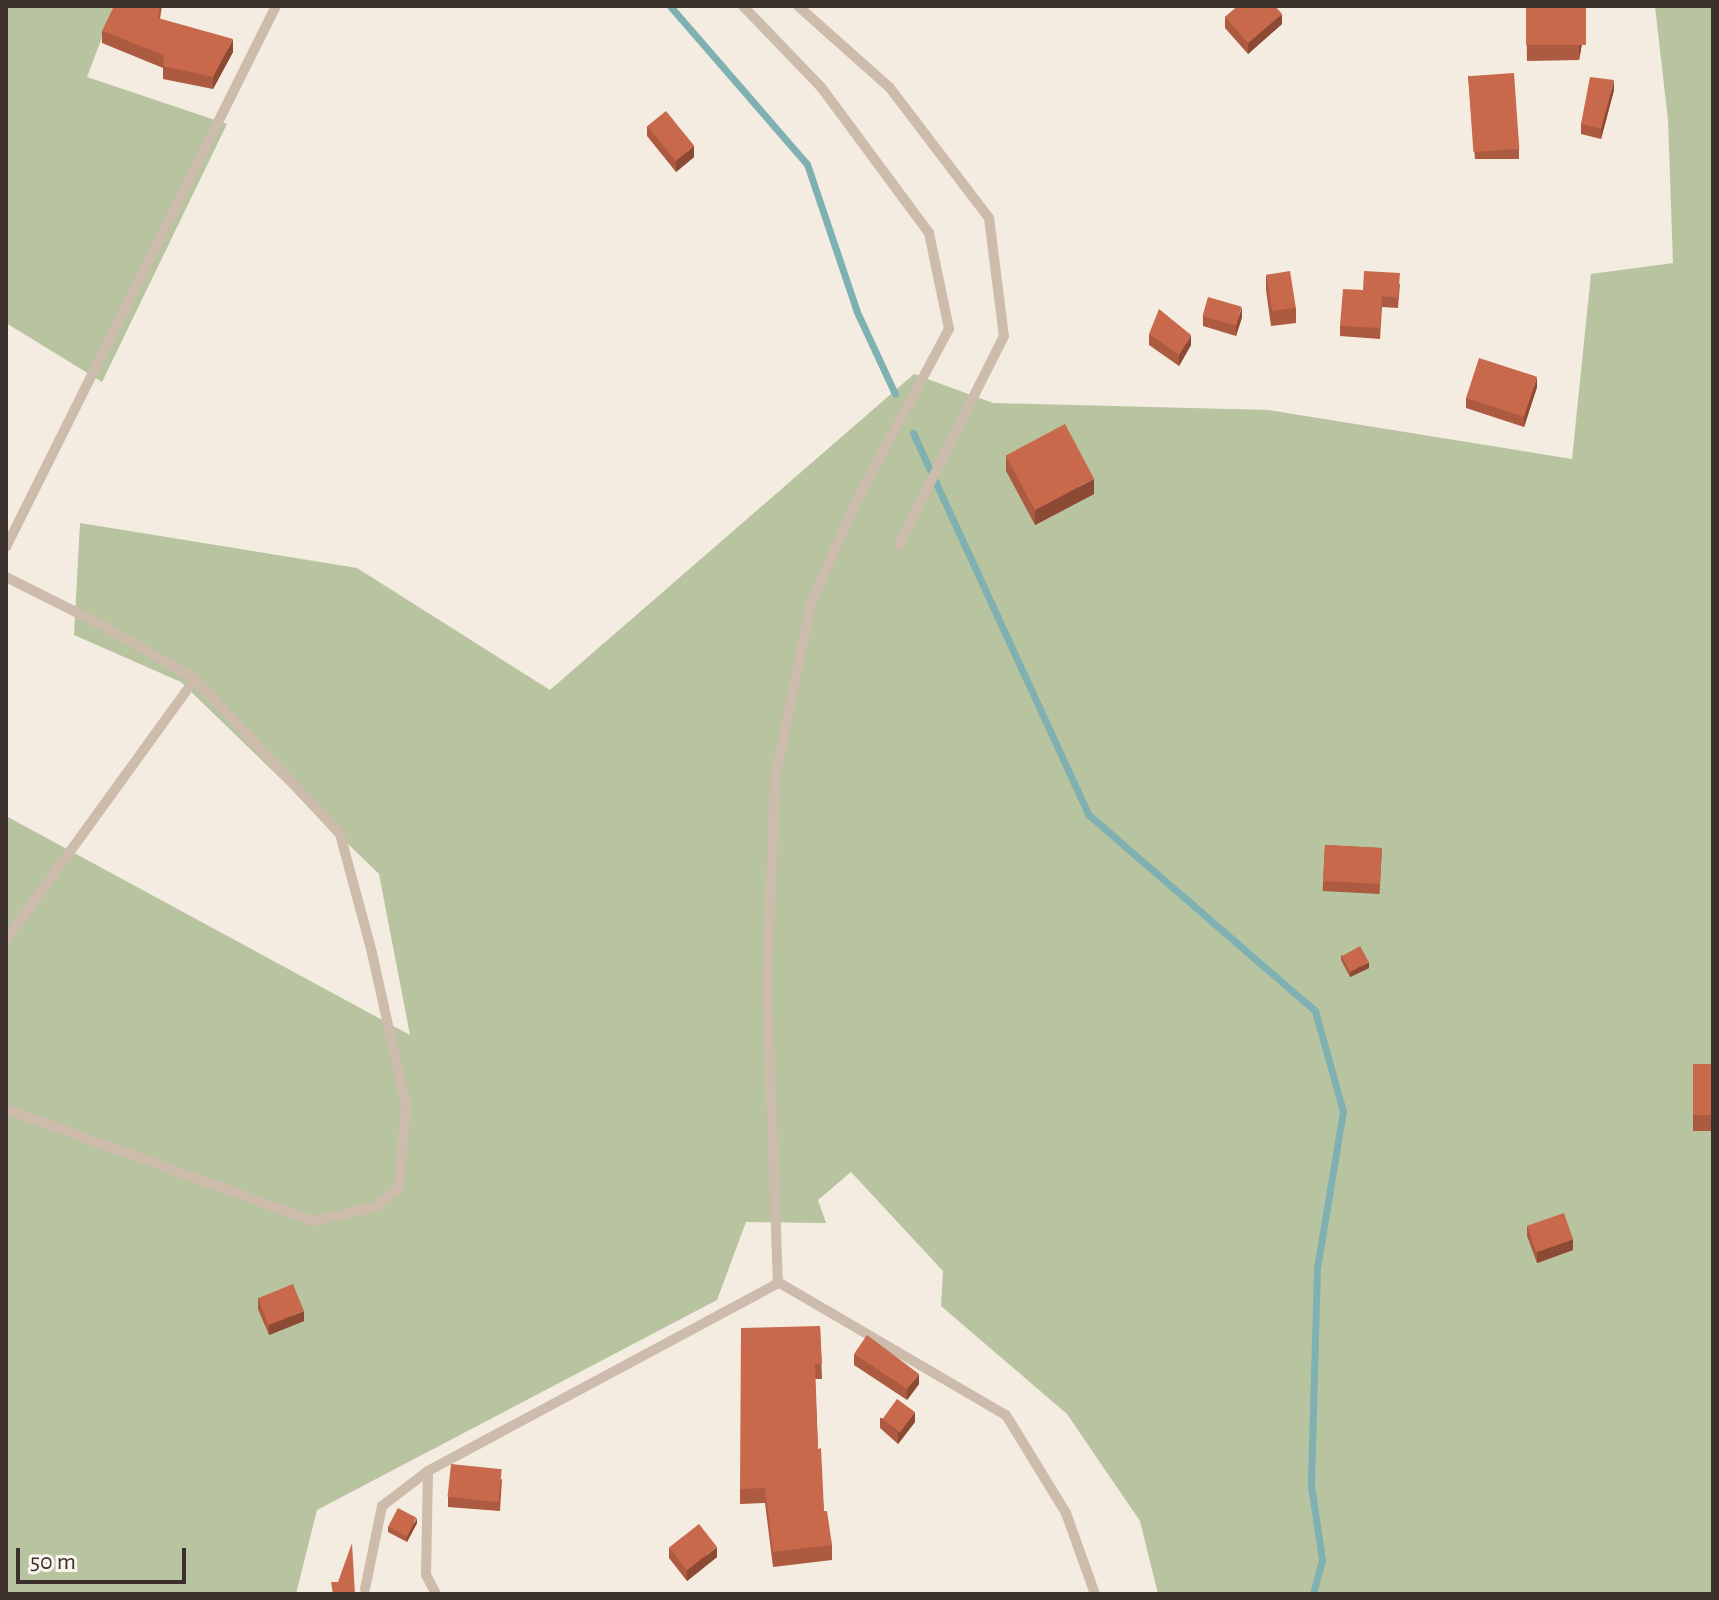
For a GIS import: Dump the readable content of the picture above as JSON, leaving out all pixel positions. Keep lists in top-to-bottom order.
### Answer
{
  "scale_bar": "50 m"
}
